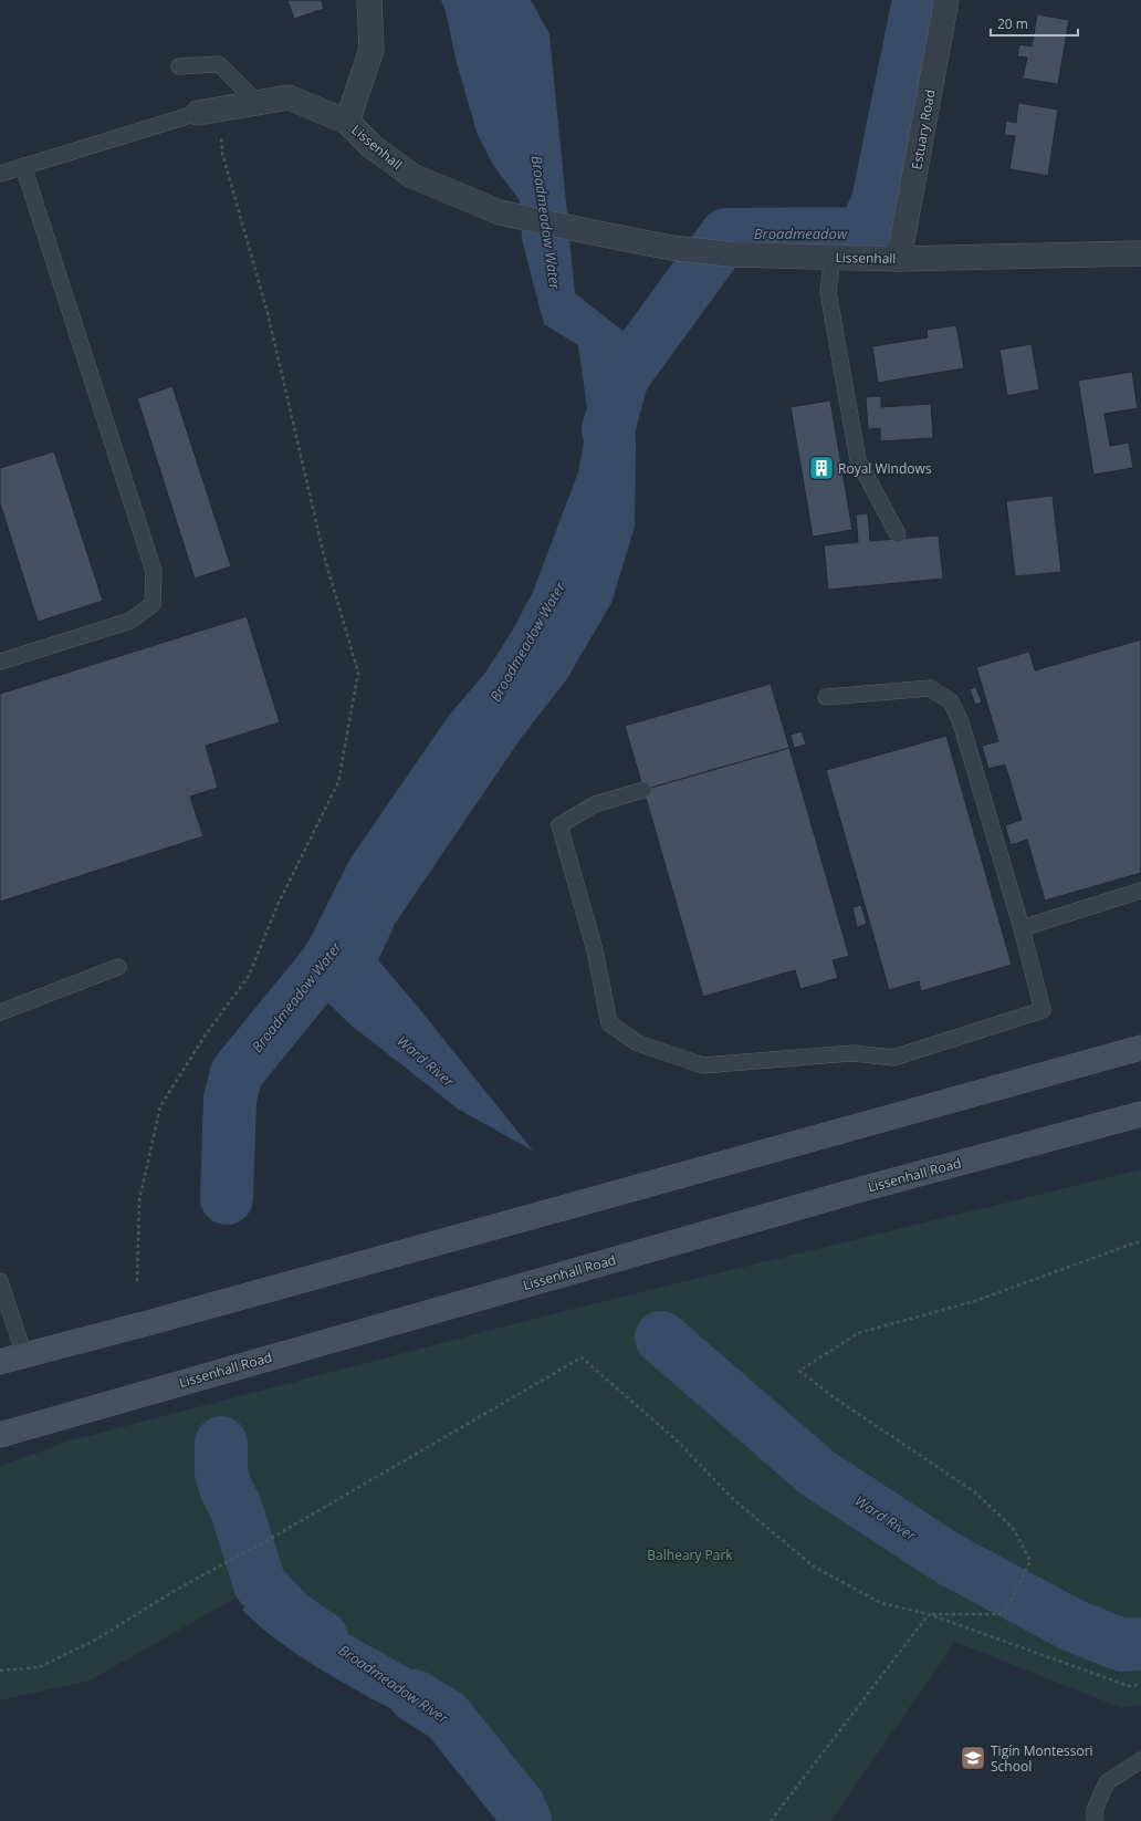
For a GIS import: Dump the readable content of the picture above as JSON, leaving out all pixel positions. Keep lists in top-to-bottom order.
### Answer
{
  "streets": {
    "main road": ["Lissenhall Road"],
    "street": ["Estuary Road", "Lissenhall"]
  },
  "crossings": [
    ["Estuary Road", "Lissenhall"]
  ],
  "water": [
    "Broadmeadow Water",
    "Broadmeadow",
    "Ward River",
    "Broadmeadow River"
  ],
  "parks": ["Balheary Park"],
  "places": {
    "building": ["Royal Windows"],
    "school or university": ["Tigín Montessori School"]
  },
  "scale_bar": "20 m"
}
